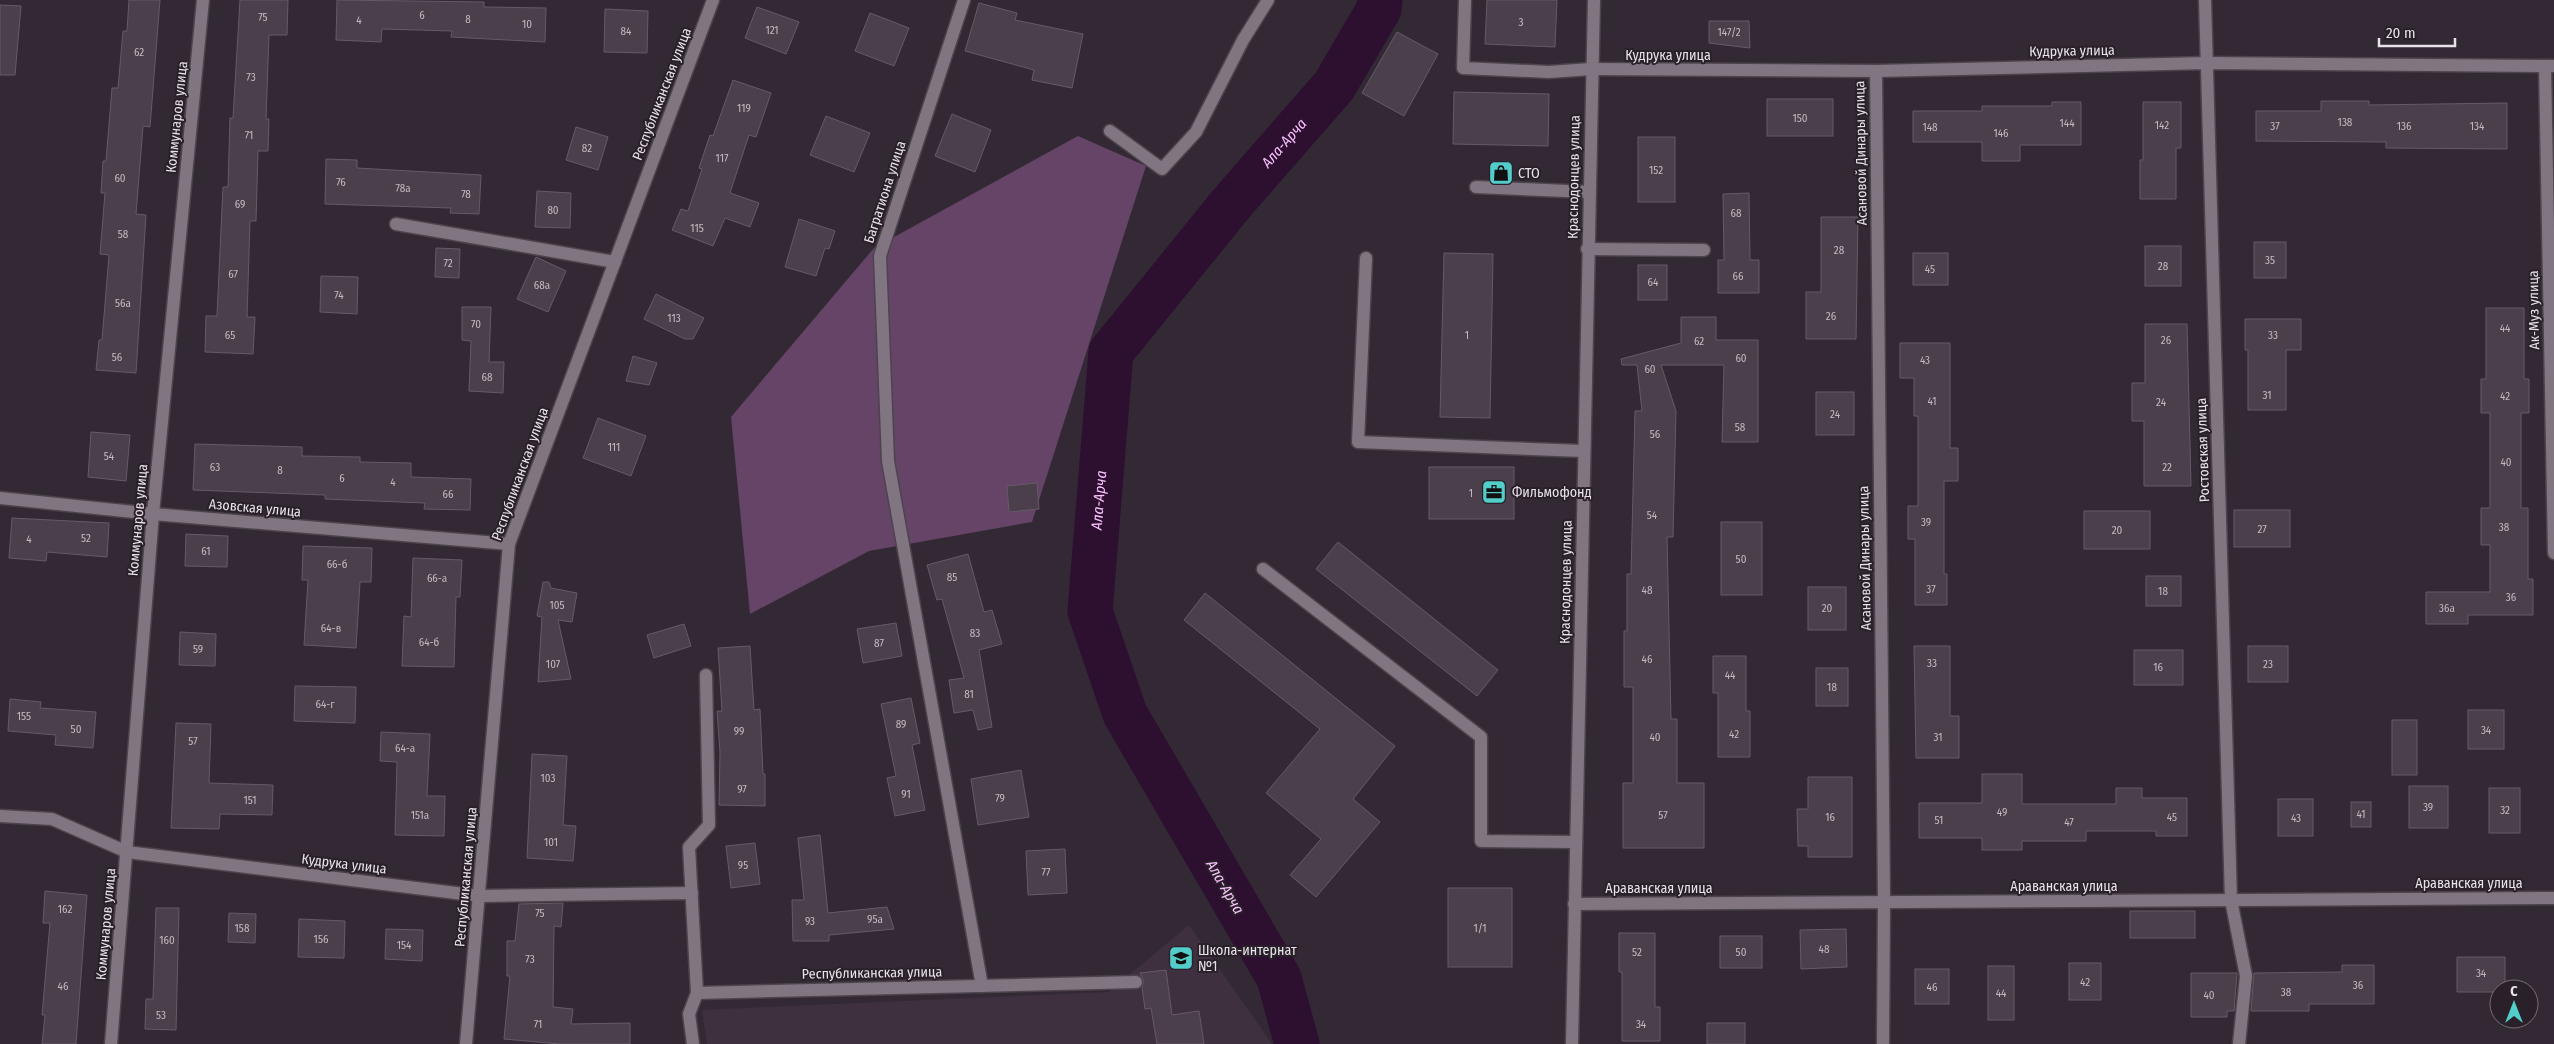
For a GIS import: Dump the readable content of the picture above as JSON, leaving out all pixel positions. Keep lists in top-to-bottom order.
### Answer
{
  "streets": {
    "street": [
      "Кудрука улица",
      "Республиканская улица",
      "Коммунаров улица",
      "Асановой Динары улица",
      "Краснодонцев улица",
      "Багратиона улица",
      "Ак-Муз улица",
      "Ростовская улица",
      "Азовская улица",
      "Араванская улица"
    ]
  },
  "crossings": [
    ["Кудрука улица", "Республиканская улица"],
    ["Кудрука улица", "Коммунаров улица"],
    ["Кудрука улица", "Асановой Динары улица"],
    ["Кудрука улица", "Краснодонцев улица"],
    ["Кудрука улица", "Ак-Муз улица"],
    ["Кудрука улица", "Ростовская улица"],
    ["Республиканская улица", "Багратиона улица"],
    ["Республиканская улица", "Азовская улица"],
    ["Коммунаров улица", "Азовская улица"],
    ["Асановой Динары улица", "Араванская улица"],
    ["Краснодонцев улица", "Араванская улица"],
    ["Ростовская улица", "Араванская улица"]
  ],
  "water": ["Ала-Арча"],
  "places": {
    "shop": ["СТО"],
    "office": ["Фильмофонд"],
    "school or university": ["Школа-интернат №1"]
  },
  "house_numbers": [
    "6",
    "75",
    "8",
    "4",
    "3",
    "10",
    "121",
    "84",
    "147/2",
    "62",
    "73",
    "119",
    "150",
    "138",
    "144",
    "142",
    "37",
    "136",
    "134",
    "148",
    "146",
    "71",
    "82",
    "117",
    "152",
    "60",
    "76",
    "78a",
    "78",
    "69",
    "80",
    "68",
    "115",
    "58",
    "28",
    "35",
    "72",
    "28",
    "45",
    "67",
    "66",
    "64",
    "68a",
    "74",
    "56a",
    "26",
    "113",
    "70",
    "44",
    "65",
    "1",
    "33",
    "26",
    "62",
    "56",
    "60",
    "43",
    "60",
    "68",
    "31",
    "42",
    "41",
    "24",
    "24",
    "58",
    "56",
    "111",
    "54",
    "40",
    "63",
    "22",
    "8",
    "6",
    "4",
    "1",
    "66",
    "54",
    "39",
    "38",
    "27",
    "20",
    "52",
    "4",
    "61",
    "50",
    "66-б",
    "85",
    "66-a",
    "37",
    "48",
    "18",
    "36",
    "105",
    "20",
    "36a",
    "64-в",
    "83",
    "64-б",
    "87",
    "59",
    "46",
    "33",
    "107",
    "23",
    "16",
    "44",
    "18",
    "81",
    "64-г",
    "155",
    "89",
    "50",
    "34",
    "99",
    "42",
    "40",
    "31",
    "57",
    "64-a",
    "103",
    "97",
    "91",
    "79",
    "151",
    "39",
    "32",
    "49",
    "41",
    "151a",
    "57",
    "16",
    "45",
    "43",
    "51",
    "47",
    "101",
    "95",
    "77",
    "162",
    "75",
    "95а",
    "93",
    "158",
    "1/1",
    "156",
    "160",
    "154",
    "48",
    "52",
    "50",
    "73",
    "34",
    "42",
    "36",
    "46",
    "46",
    "38",
    "44",
    "40",
    "53",
    "71",
    "34"
  ],
  "scale_bar": "20 m",
  "north": "top"
}
